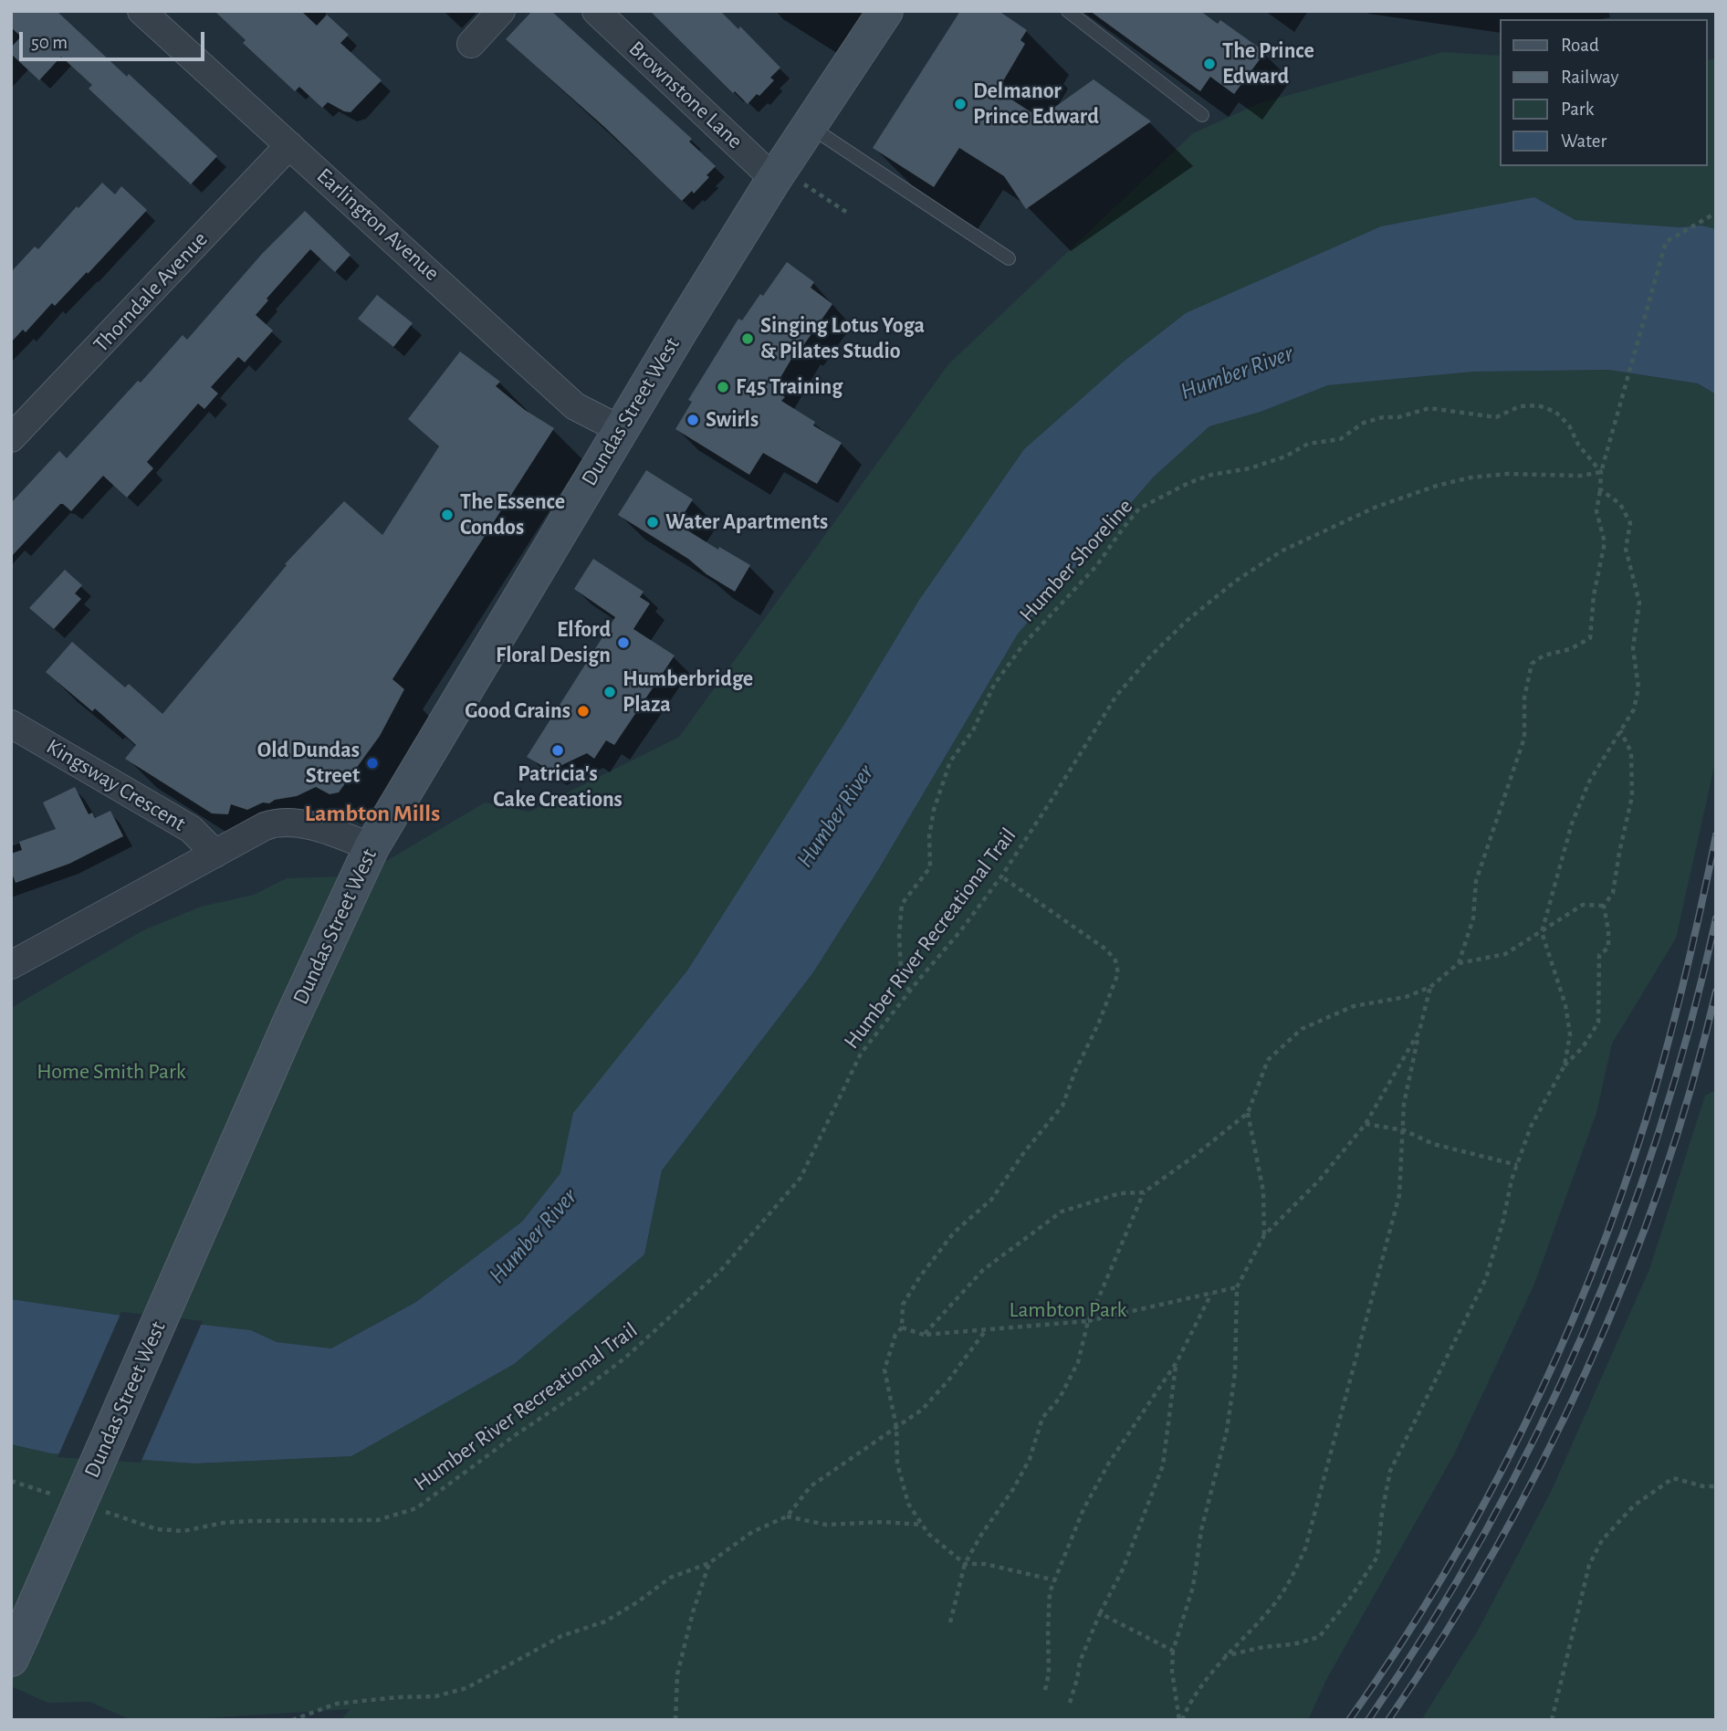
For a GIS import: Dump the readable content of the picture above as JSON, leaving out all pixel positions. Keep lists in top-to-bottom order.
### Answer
{
  "streets": {
    "main road": ["Dundas Street West"],
    "street": [
      "Brownstone Lane",
      "Earlington Avenue",
      "Thorndale Avenue",
      "Kingsway Crescent"
    ],
    "path": ["Humber Shoreline", "Humber River Recreational Trail"]
  },
  "crossings": [
    ["Brownstone Lane", "Dundas Street West"],
    ["Earlington Avenue", "Thorndale Avenue"],
    ["Earlington Avenue", "Dundas Street West"],
    ["Humber Shoreline", "Humber River Recreational Trail"]
  ],
  "districts": ["Lambton Mills"],
  "water": ["Humber River"],
  "parks": ["Home Smith Park", "Lambton Park"],
  "places": [
    "The Prince Edward",
    "Delmanor Prince Edward",
    "Singing Lotus Yoga & Pilates Studio",
    "F45 Training",
    "Swirls",
    "The Essence Condos",
    "Water Apartments",
    "Elford Floral Design",
    "Humberbridge Plaza",
    "Good Grains",
    "Patricia's Cake Creations",
    "Old Dundas Street"
  ],
  "legend": [
    "Road",
    "Railway",
    "Park",
    "Water"
  ],
  "scale_bar": "50 m"
}
